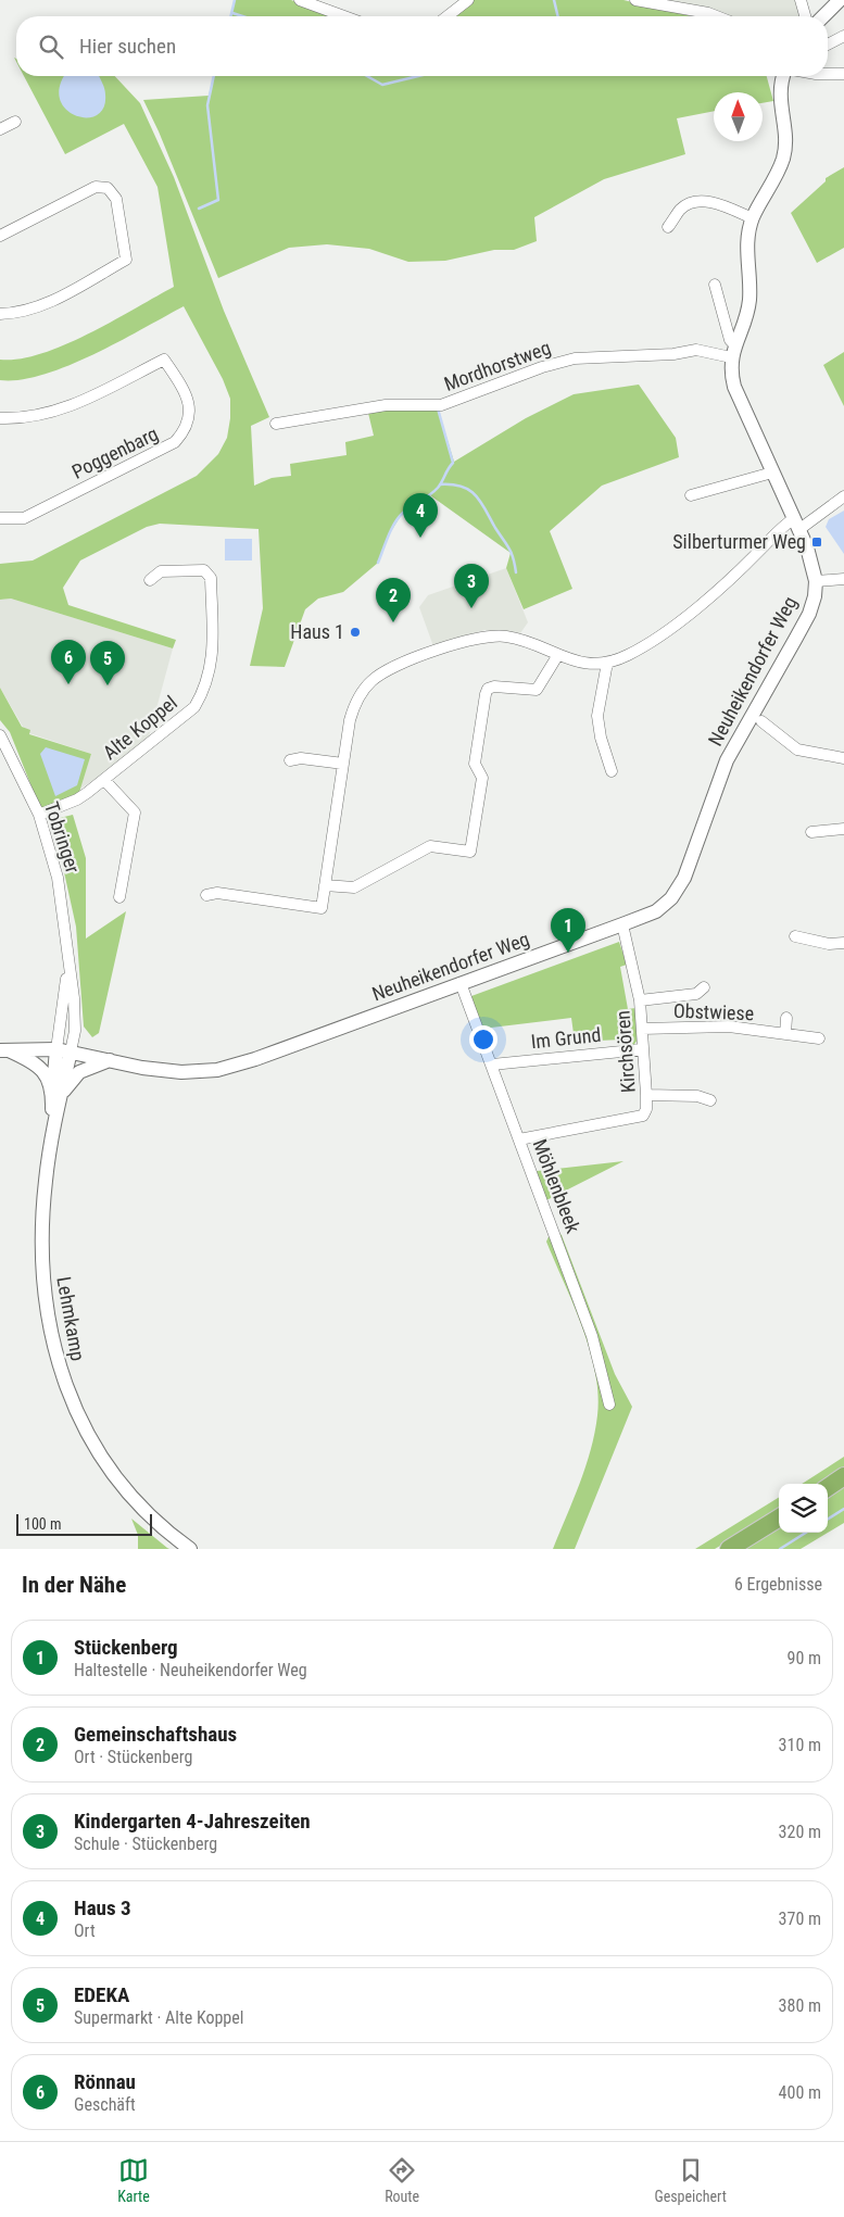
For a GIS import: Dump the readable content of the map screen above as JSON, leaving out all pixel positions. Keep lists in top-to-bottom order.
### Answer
{
  "streets": {
    "street": [
      "Mordhorstweg",
      "Poggenbarg",
      "Neuheikendorfer Weg",
      "Alte Koppel",
      "Tobringer",
      "Obstwiese",
      "Im Grund",
      "Kirchsören",
      "Möhlenbleek",
      "Lehmkamp"
    ]
  },
  "crossings": [
    ["Mordhorstweg", "Neuheikendorfer Weg"],
    ["Neuheikendorfer Weg", "Tobringer"],
    ["Neuheikendorfer Weg", "Kirchsören"],
    ["Neuheikendorfer Weg", "Möhlenbleek"],
    ["Alte Koppel", "Tobringer"],
    ["Obstwiese", "Kirchsören"],
    ["Im Grund", "Kirchsören"],
    ["Im Grund", "Möhlenbleek"],
    ["Kirchsören", "Möhlenbleek"]
  ],
  "places": {
    "transit": ["Silberturmer Weg"],
    "other": ["Haus 1"]
  },
  "scale_bar": "100 m",
  "north": "top",
  "page": {
    "search": "Hier suchen",
    "pins": [
      "4",
      "3",
      "2",
      "6",
      "5",
      "1"
    ],
    "scale": "100 m",
    "heading": ["In der Nähe", "6 Ergebnisse"],
    "list": [
      {
        "mark": "1",
        "name": "Stückenberg",
        "note": "Haltestelle · Neuheikendorfer Weg",
        "value": "90 m"
      },
      {
        "mark": "2",
        "name": "Gemeinschaftshaus",
        "note": "Ort · Stückenberg",
        "value": "310 m"
      },
      {
        "mark": "3",
        "name": "Kindergarten 4-Jahreszeiten",
        "note": "Schule · Stückenberg",
        "value": "320 m"
      },
      {
        "mark": "4",
        "name": "Haus 3",
        "note": "Ort",
        "value": "370 m"
      },
      {
        "mark": "5",
        "name": "EDEKA",
        "note": "Supermarkt · Alte Koppel",
        "value": "380 m"
      },
      {
        "mark": "6",
        "name": "Rönnau",
        "note": "Geschäft",
        "value": "400 m"
      }
    ],
    "nav": ["Karte", "Route", "Gespeichert"]
  }
}
